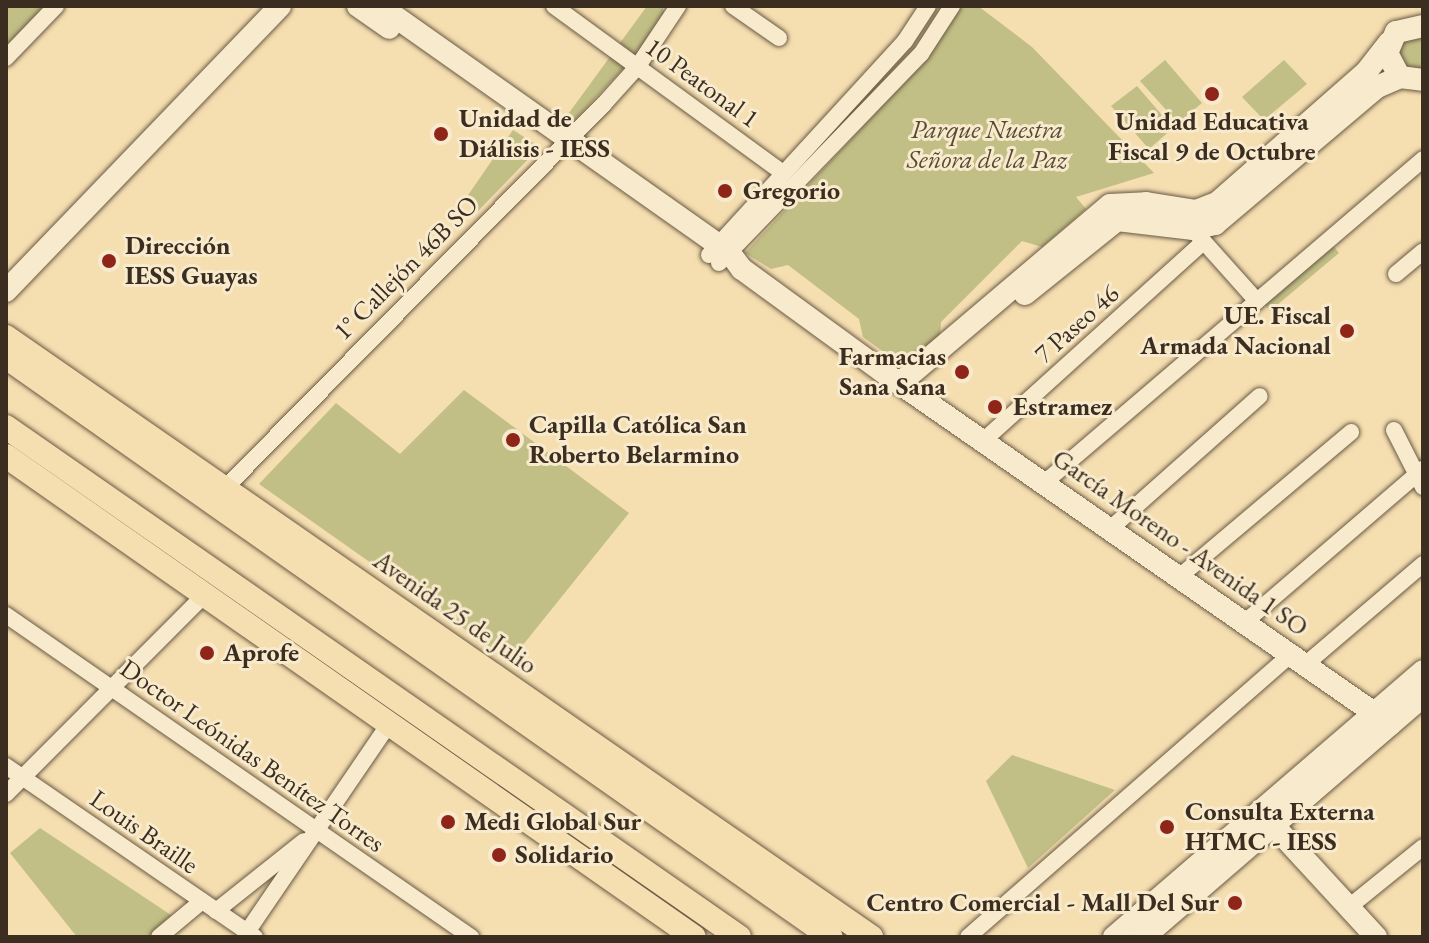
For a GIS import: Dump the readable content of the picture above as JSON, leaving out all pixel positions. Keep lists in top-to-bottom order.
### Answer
{
  "streets": {
    "main road": ["Avenida 25 de Julio"],
    "street": [
      "10 Peatonal 1",
      "1° Callejón 46B SO",
      "7 Paseo 46",
      "García Moreno - Avenida 1 SO",
      "Doctor Leónidas Benítez Torres",
      "Louis Braille"
    ]
  },
  "crossings": [
    ["10 Peatonal 1", "1° Callejón 46B SO"],
    ["1° Callejón 46B SO", "García Moreno - Avenida 1 SO"],
    ["1° Callejón 46B SO", "Avenida 25 de Julio"],
    ["7 Paseo 46", "García Moreno - Avenida 1 SO"]
  ],
  "parks": ["Parque Nuestra Señora de la Paz"],
  "places": [
    "Unidad Educativa Fiscal 9 de Octubre",
    "Unidad de Diálisis - IESS",
    "Gregorio",
    "Dirección IESS Guayas",
    "UE. Fiscal Armada Nacional",
    "Farmacias Sana Sana",
    "Estramez",
    "Capilla Católica San Roberto Belarmino",
    "Aprofe",
    "Medi Global Sur",
    "Consulta Externa HTMC - IESS",
    "Solidario",
    "Centro Comercial - Mall Del Sur"
  ]
}
